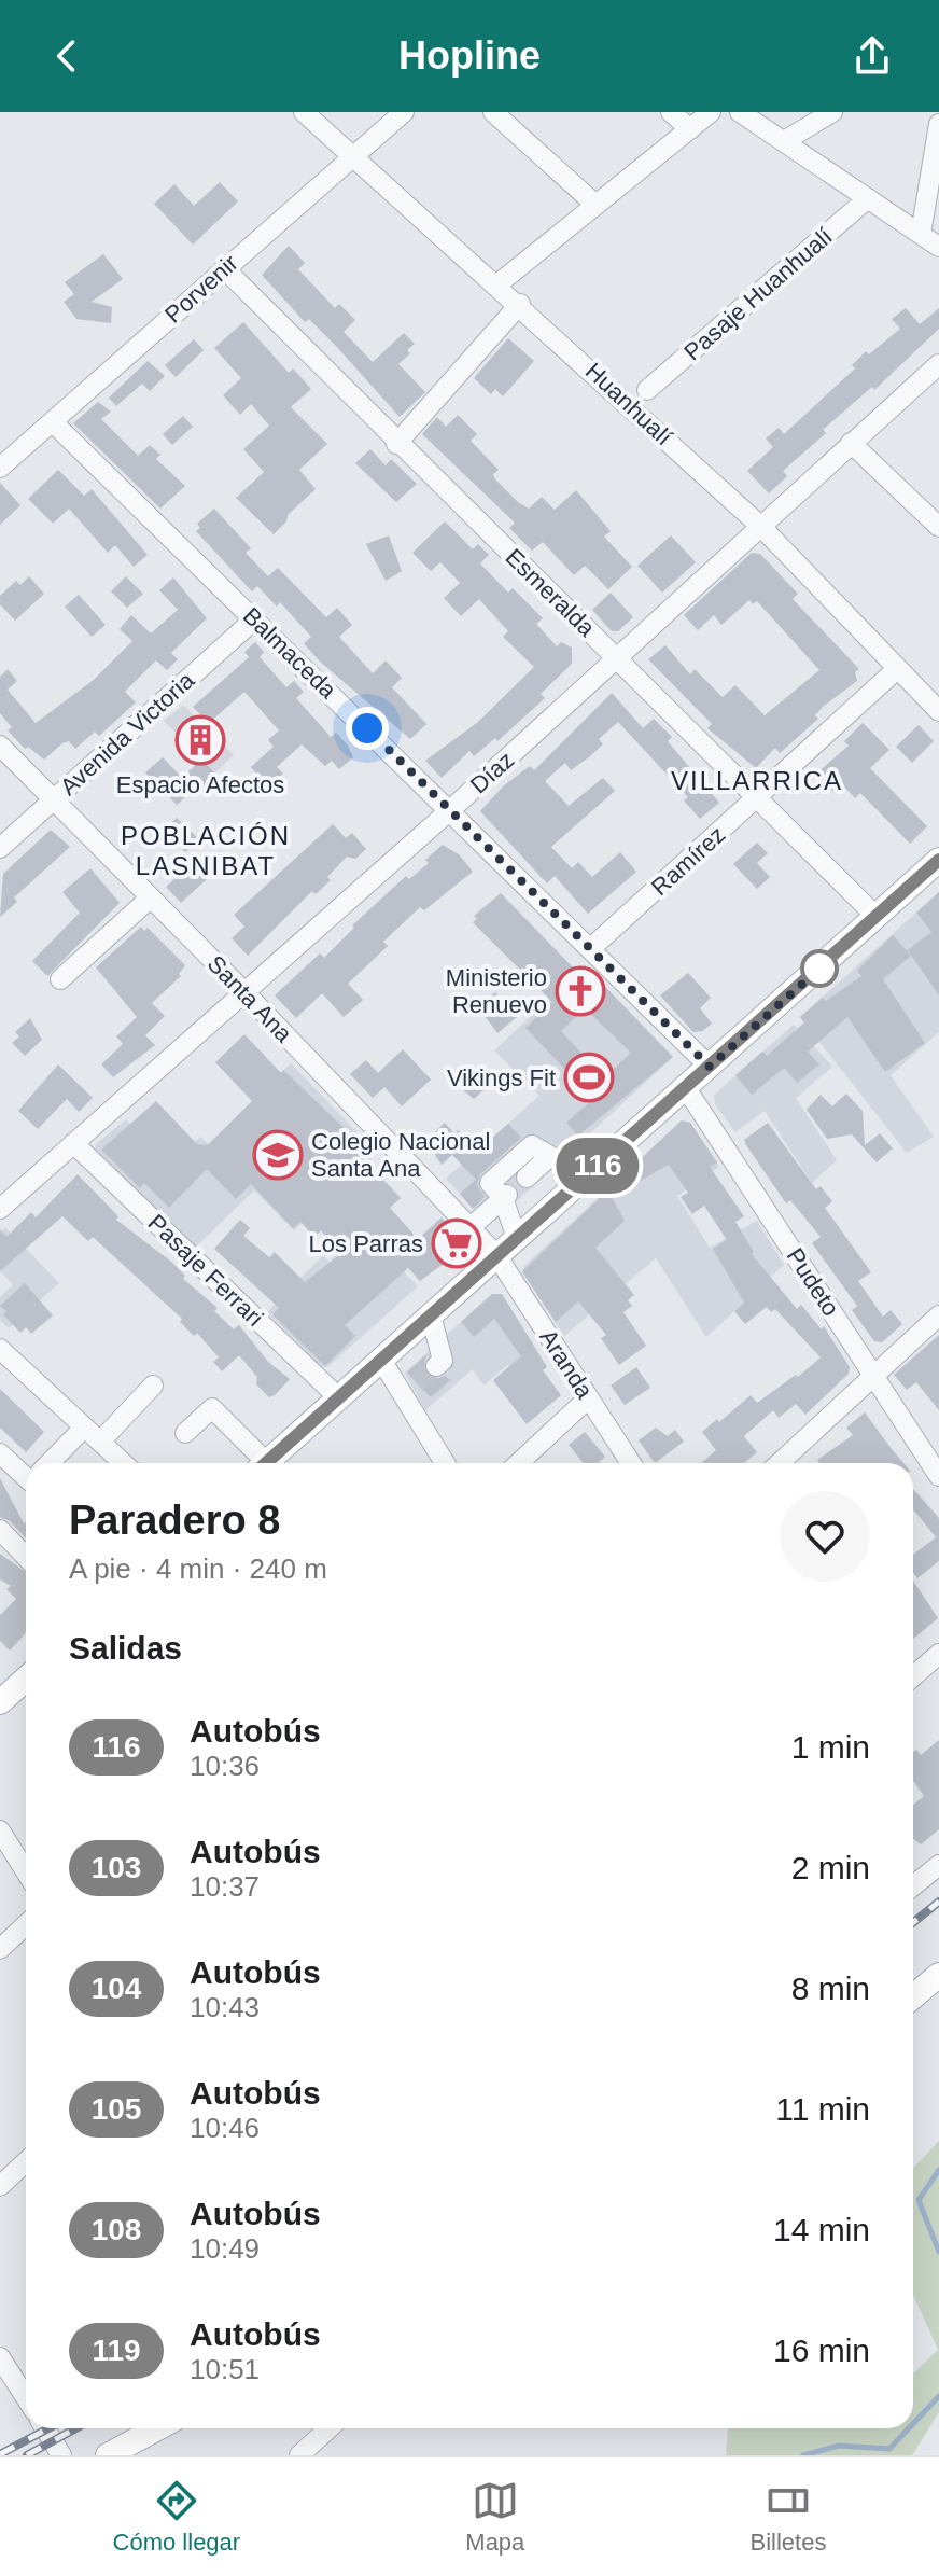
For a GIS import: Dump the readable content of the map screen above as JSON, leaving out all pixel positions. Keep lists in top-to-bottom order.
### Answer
{
  "streets": {
    "street": [
      "Porvenir",
      "Pasaje Huanhualí",
      "Huanhualí",
      "Esmeralda",
      "Balmaceda",
      "Avenida Victoria",
      "Díaz",
      "Ramírez",
      "Santa Ana",
      "Pasaje Ferrari",
      "Pudeto",
      "Aranda"
    ]
  },
  "crossings": [
    ["Porvenir", "Huanhualí"],
    ["Porvenir", "Esmeralda"],
    ["Porvenir", "Balmaceda"],
    ["Huanhualí", "Díaz"],
    ["Huanhualí", "Ramírez"],
    ["Esmeralda", "Díaz"],
    ["Esmeralda", "Ramírez"],
    ["Balmaceda", "Avenida Victoria"],
    ["Balmaceda", "Díaz"],
    ["Balmaceda", "Ramírez"],
    ["Avenida Victoria", "Santa Ana"],
    ["Díaz", "Santa Ana"],
    ["Díaz", "Pasaje Ferrari"],
    ["Santa Ana", "Aranda"]
  ],
  "districts": ["VILLARRICA", "POBLACIÓN LASNIBAT"],
  "places": {
    "building": ["Espacio Afectos"],
    "church": ["Ministerio Renuevo"],
    "sports": ["Vikings Fit"],
    "school or university": ["Colegio Nacional Santa Ana"],
    "supermarket": ["Los Parras"]
  },
  "lines": ["bus line 116"],
  "page": {
    "header": "Hopline",
    "on_map": "116",
    "heading": [
      ["Paradero 8", "A pie · 4 min · 240 m"],
      "Salidas"
    ],
    "list": [
      {
        "mark": "116",
        "name": "Autobús",
        "note": "10:36",
        "value": "1 min"
      },
      {
        "mark": "103",
        "name": "Autobús",
        "note": "10:37",
        "value": "2 min"
      },
      {
        "mark": "104",
        "name": "Autobús",
        "note": "10:43",
        "value": "8 min"
      },
      {
        "mark": "105",
        "name": "Autobús",
        "note": "10:46",
        "value": "11 min"
      },
      {
        "mark": "108",
        "name": "Autobús",
        "note": "10:49",
        "value": "14 min"
      },
      {
        "mark": "119",
        "name": "Autobús",
        "note": "10:51",
        "value": "16 min"
      }
    ],
    "tabs": ["Cómo llegar", "Mapa", "Billetes"]
  }
}
